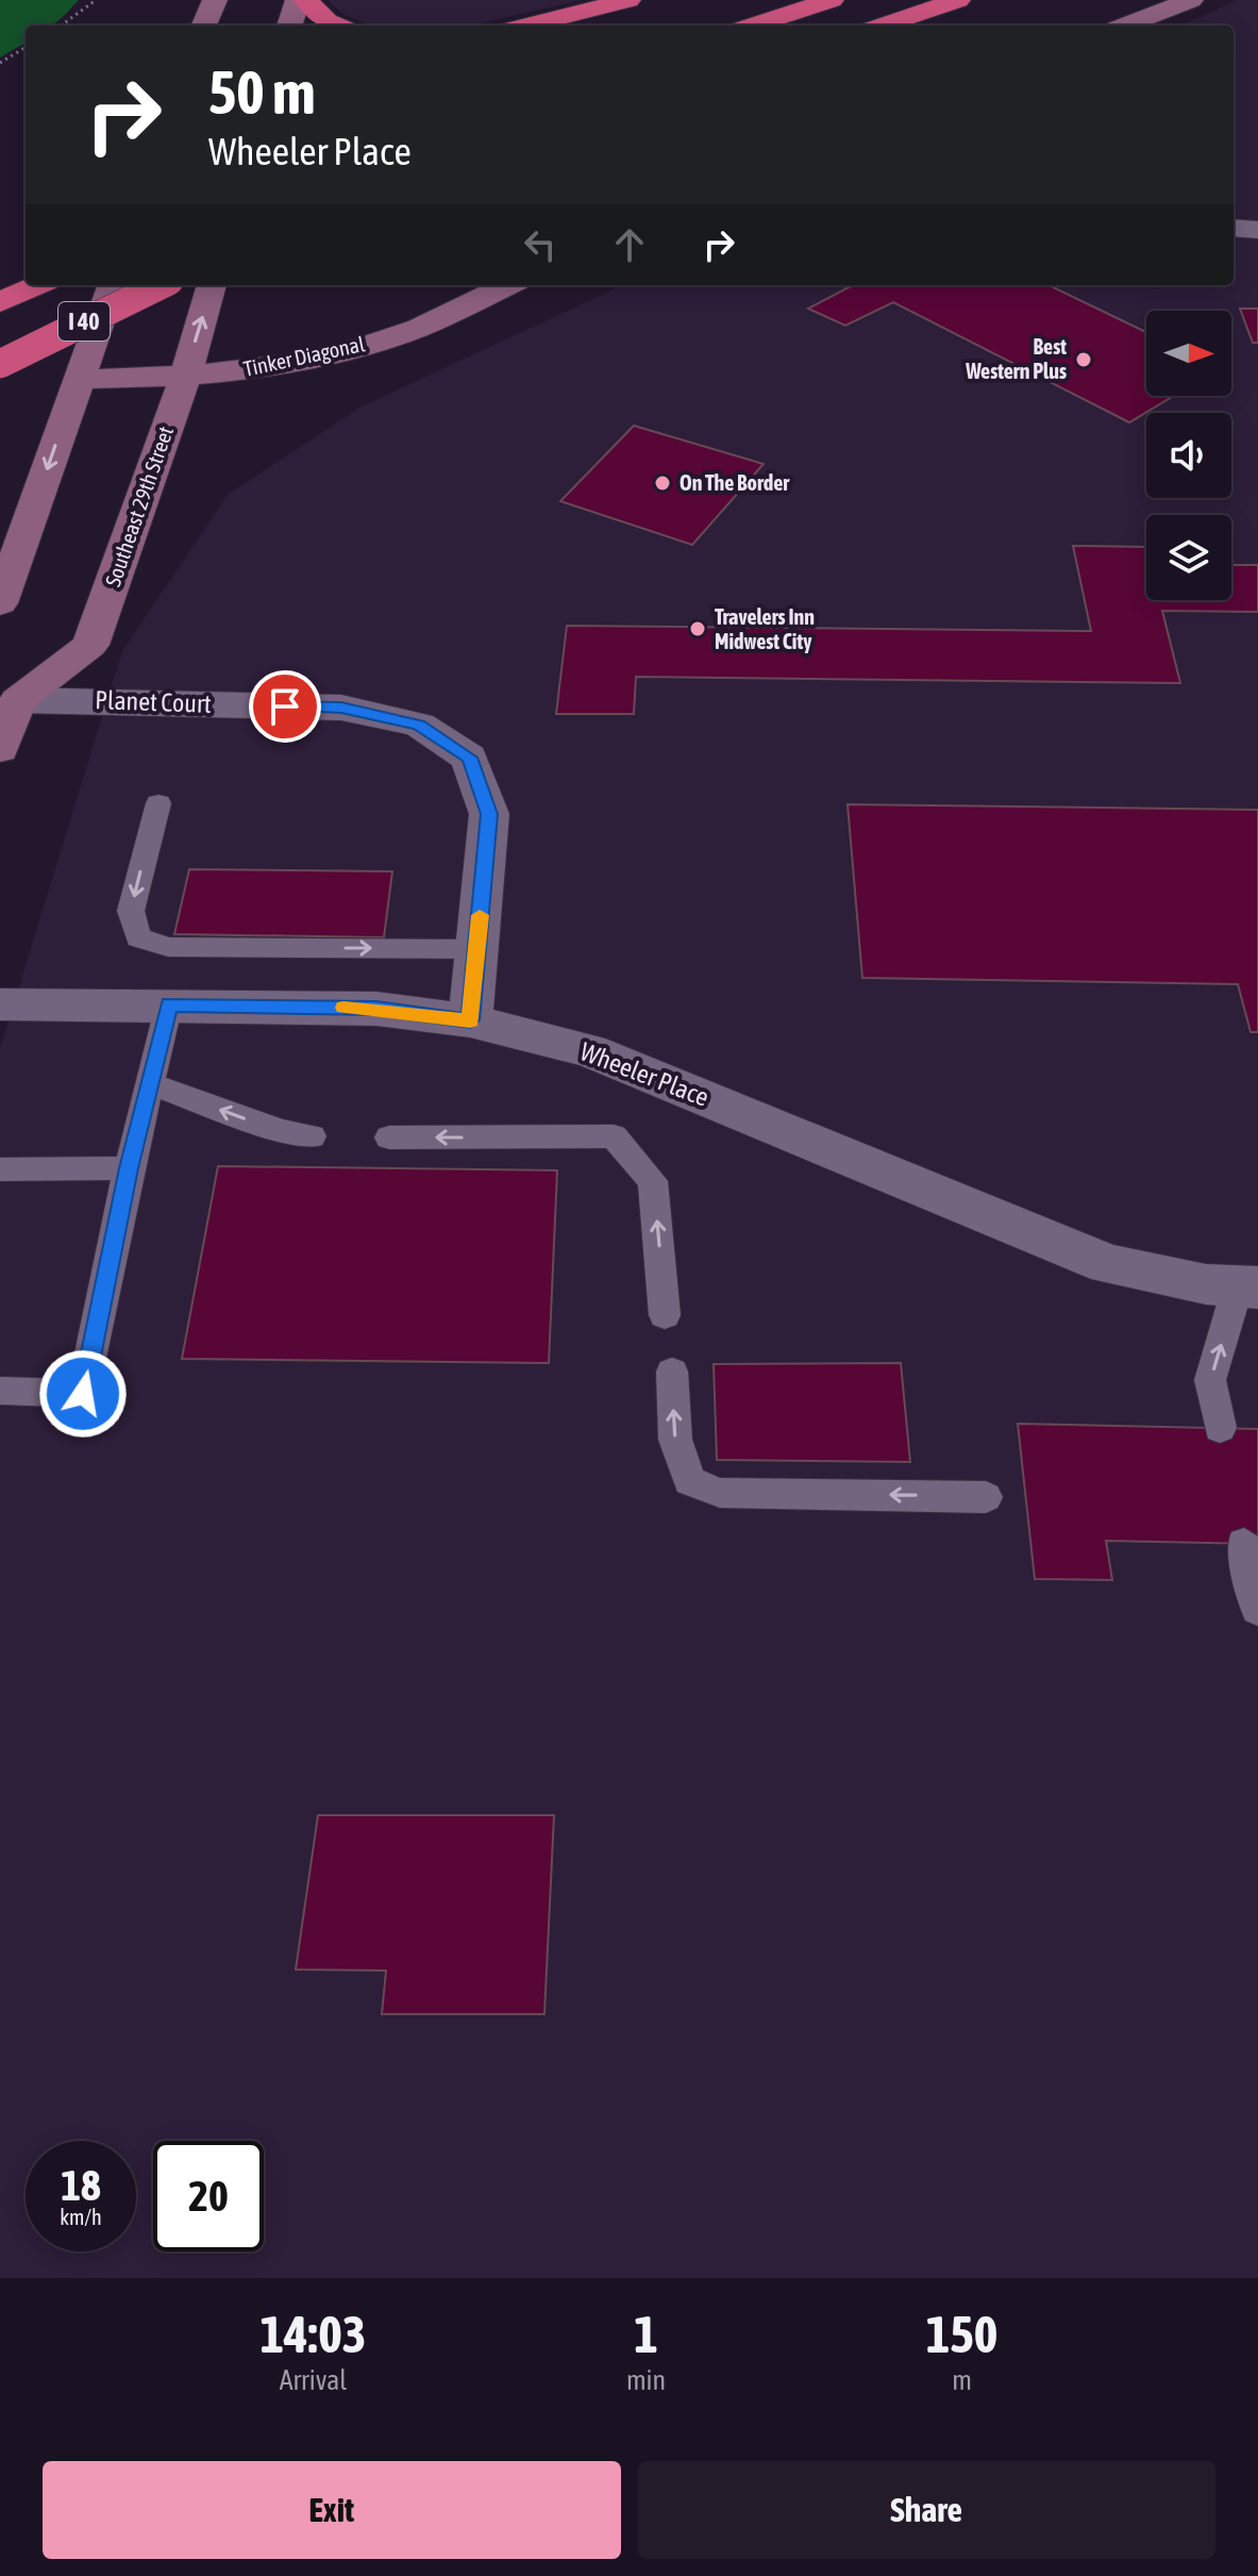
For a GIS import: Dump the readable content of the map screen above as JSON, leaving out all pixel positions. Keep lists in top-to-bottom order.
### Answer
{
  "streets": {
    "highway": ["I 40"],
    "main road": ["Tinker Diagonal", "Southeast 29th Street"],
    "street": ["Planet Court", "Wheeler Place"]
  },
  "crossings": [
    ["Tinker Diagonal", "Southeast 29th Street"],
    ["Southeast 29th Street", "Planet Court"],
    ["Planet Court", "Wheeler Place"]
  ],
  "places": ["Best Western Plus", "On The Border", "Travelers Inn Midwest City"],
  "north": "right",
  "page": {
    "turn": ["50 m", "Wheeler Place"],
    "speed": "18 km/h",
    "limit": "20",
    "eta": [
      "14:03",
      "Arrival",
      "1",
      "min",
      "150",
      "m"
    ],
    "buttons": ["Exit", "Share"]
  }
}
